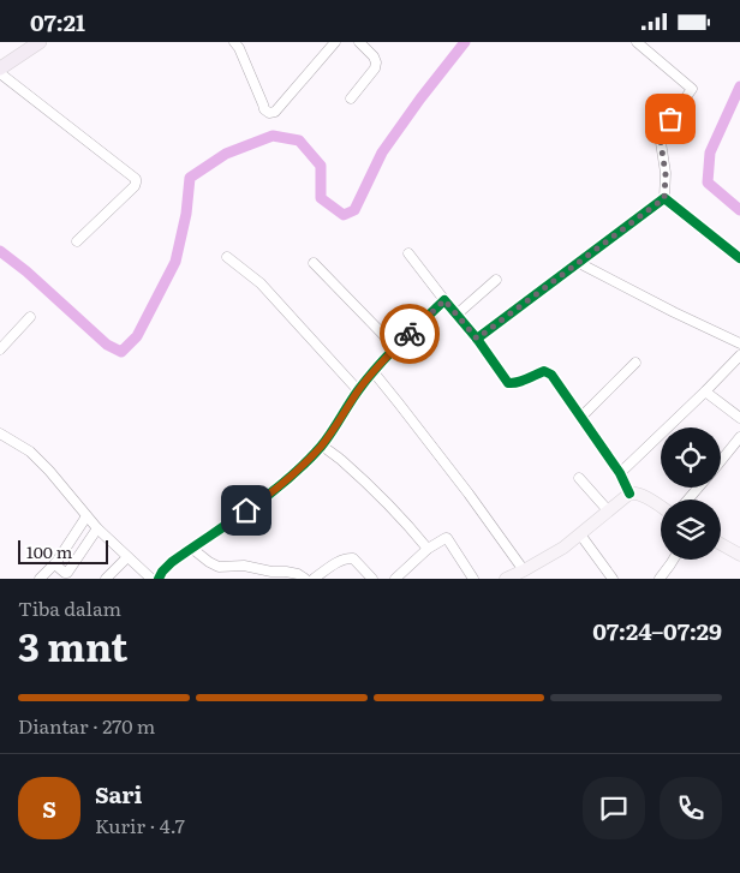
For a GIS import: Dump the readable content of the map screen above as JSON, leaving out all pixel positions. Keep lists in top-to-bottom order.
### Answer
{
  "scale_bar": "100 m",
  "page": {
    "status": "07:21",
    "scale": "100 m",
    "heading": ["3 mnt", "Tiba dalam", "07:24–07:29"],
    "panel": ["Sari", "Kurir · 4.7"],
    "bar": "Diantar · 270 m",
    "round": "S"
  }
}
